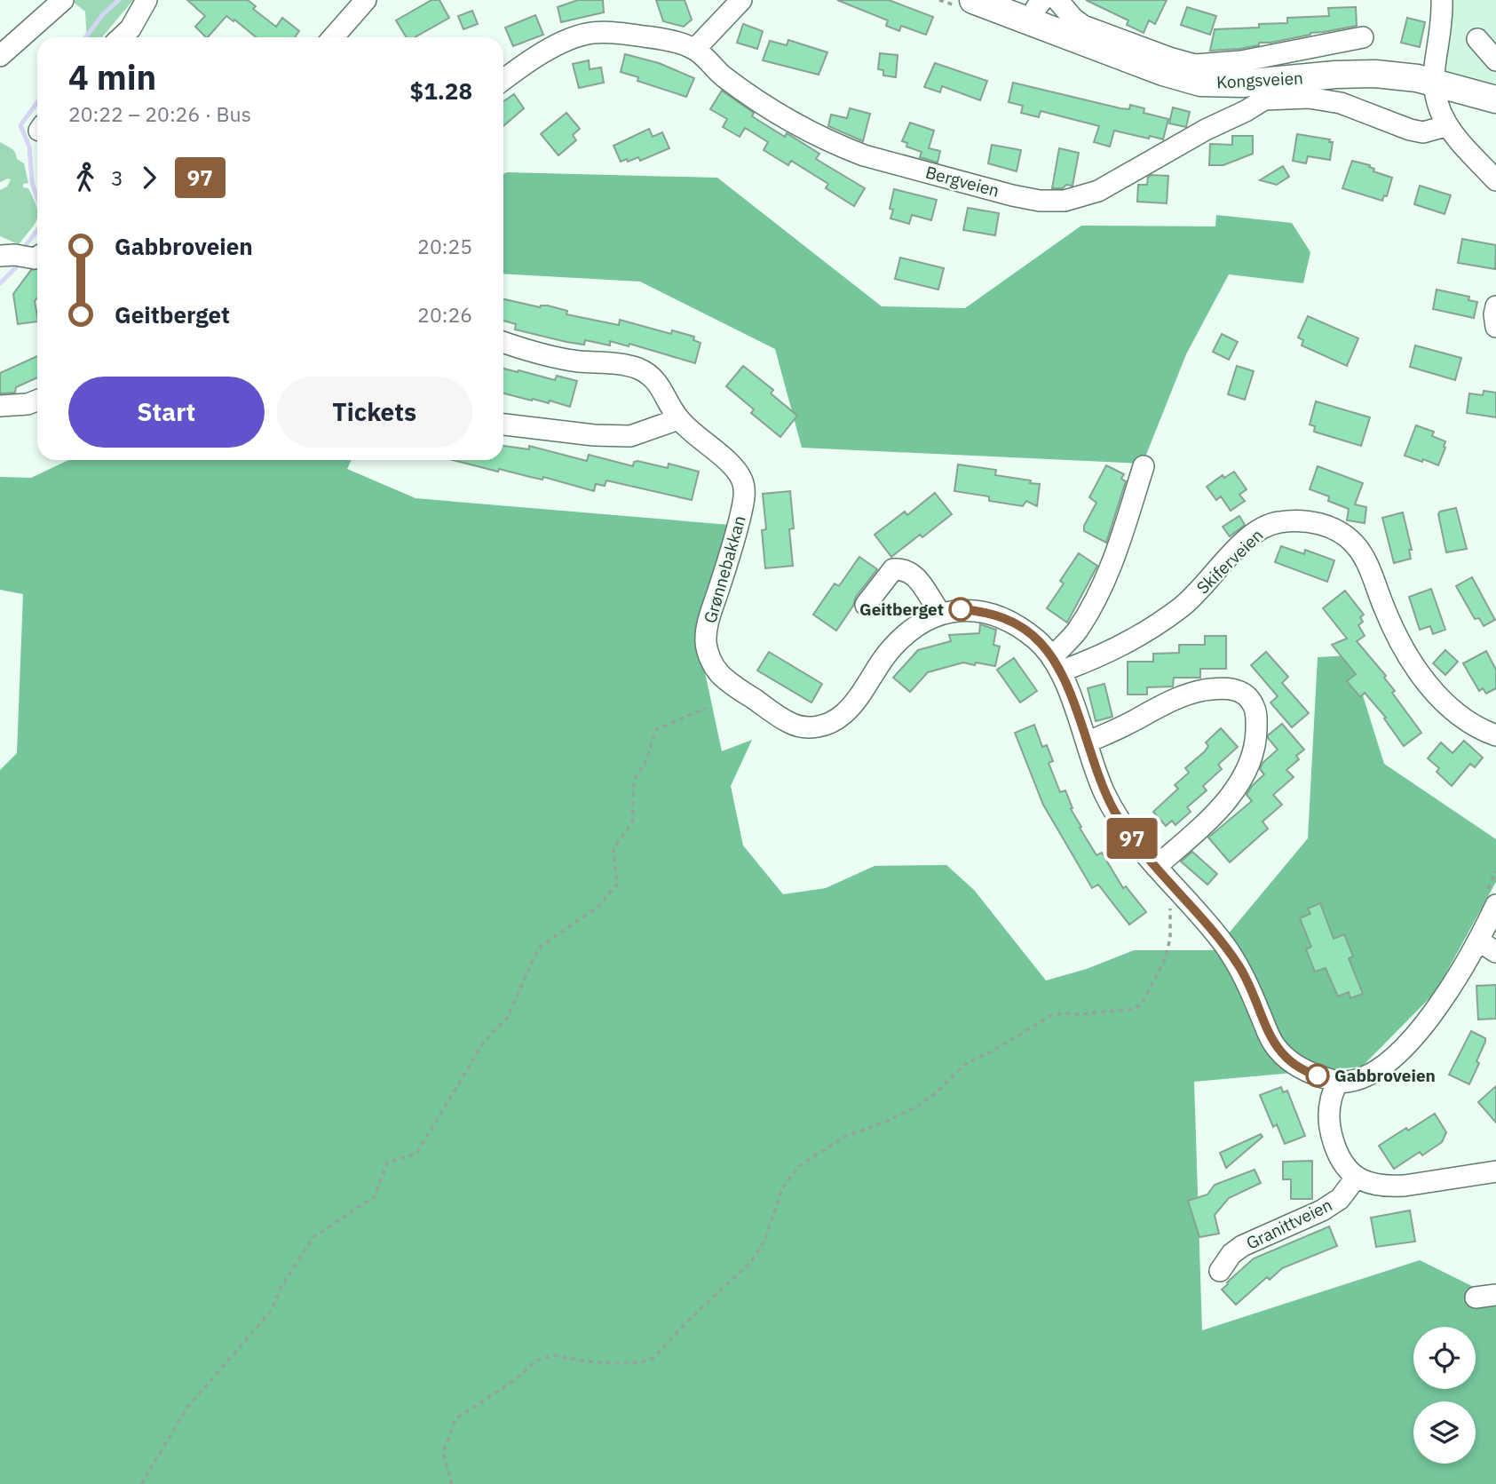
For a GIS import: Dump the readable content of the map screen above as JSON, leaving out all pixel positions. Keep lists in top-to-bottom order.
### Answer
{
  "streets": {
    "main road": ["Kongsveien"],
    "street": [
      "Bergveien",
      "Skiferveien",
      "Grønnebakkan",
      "Granittveien"
    ]
  },
  "crossings": [
    ["Skiferveien", "Grønnebakkan"]
  ],
  "places": ["Geitberget", "Gabbroveien"],
  "lines": ["bus line 97"],
  "page": {
    "on_map": "97",
    "heading": ["4 min", "20:22 – 20:26 · Bus", "$1.28"],
    "legs": ["3", "97"],
    "list": [
      {
        "name": "Gabbroveien",
        "value": "20:25"
      },
      {
        "name": "Geitberget",
        "value": "20:26"
      }
    ],
    "buttons": ["Start", "Tickets"]
  }
}
